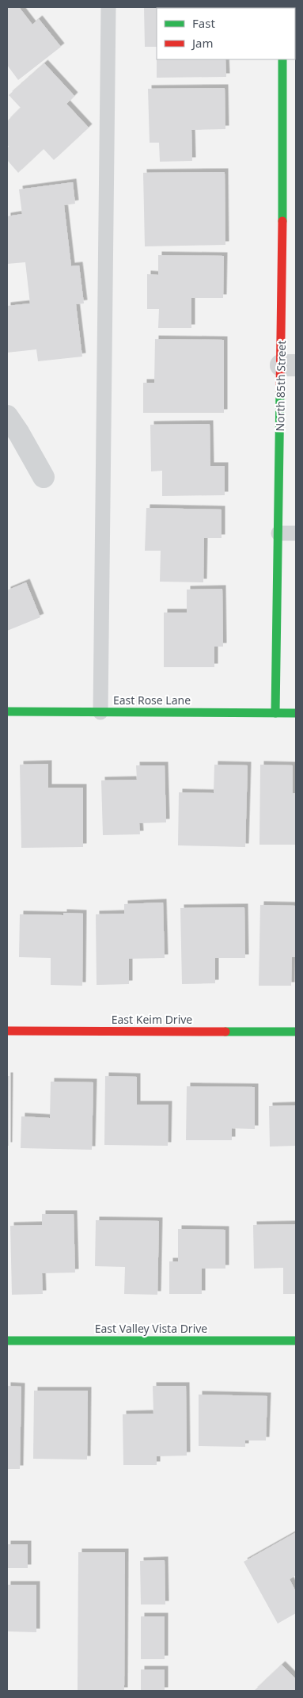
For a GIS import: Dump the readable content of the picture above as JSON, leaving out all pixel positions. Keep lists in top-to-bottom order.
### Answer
{
  "streets": {
    "street": [
      "North 85th Street",
      "East Rose Lane",
      "East Keim Drive",
      "East Valley Vista Drive"
    ]
  },
  "crossings": [
    ["North 85th Street", "East Rose Lane"]
  ],
  "legend": ["Fast", "Jam"]
}
